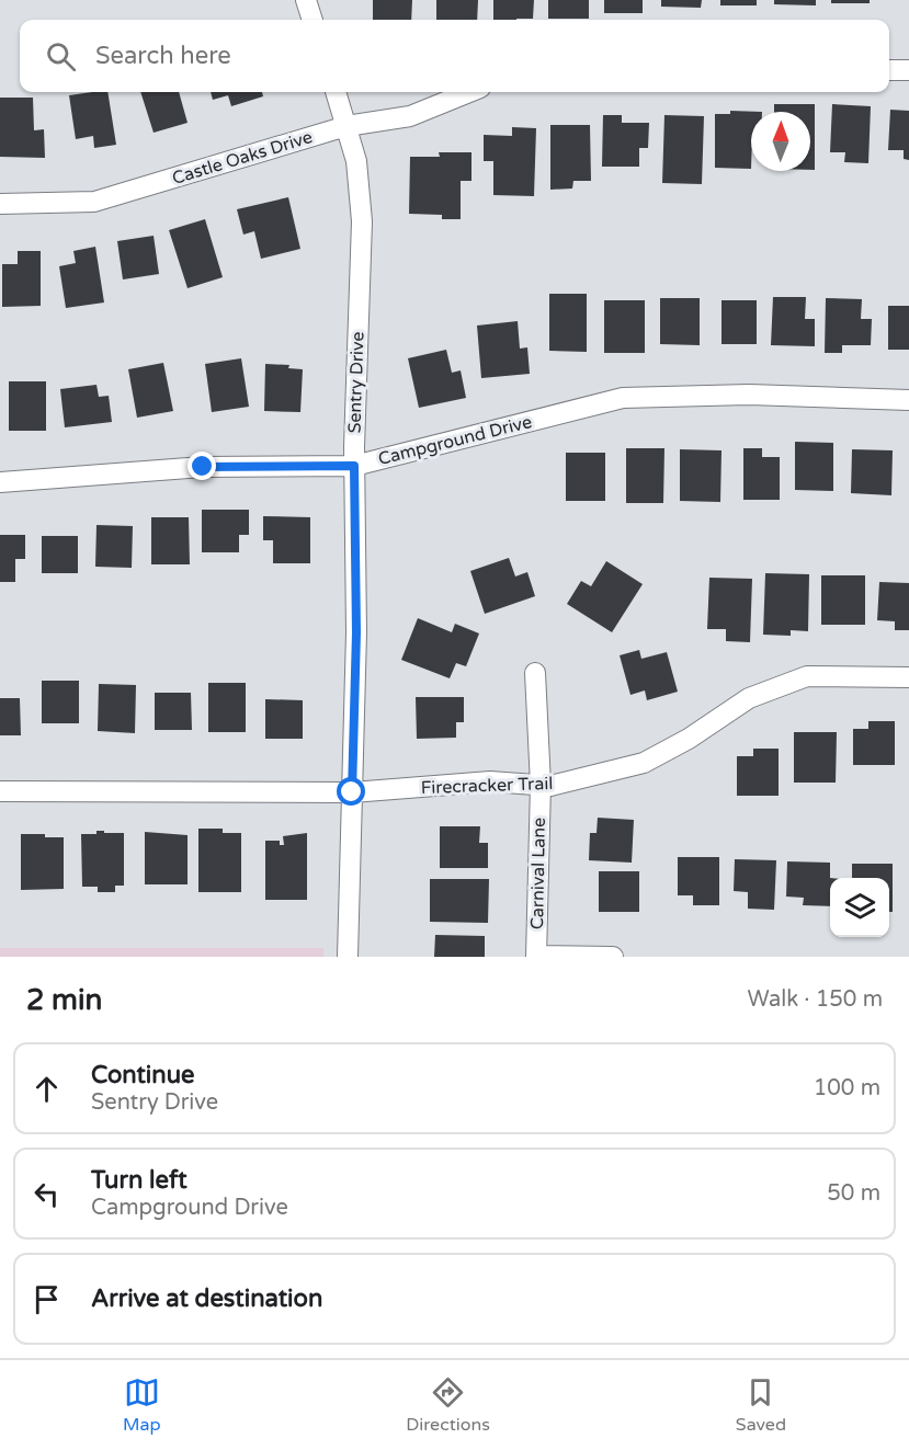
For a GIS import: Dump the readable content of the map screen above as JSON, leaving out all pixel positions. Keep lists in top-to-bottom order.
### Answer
{
  "streets": {
    "street": [
      "Castle Oaks Drive",
      "Sentry Drive",
      "Campground Drive",
      "Firecracker Trail",
      "Carnival Lane"
    ]
  },
  "crossings": [
    ["Castle Oaks Drive", "Sentry Drive"],
    ["Sentry Drive", "Campground Drive"],
    ["Sentry Drive", "Firecracker Trail"],
    ["Firecracker Trail", "Carnival Lane"]
  ],
  "north": "top",
  "page": {
    "search": "Search here",
    "heading": ["2 min", "Walk · 150 m"],
    "list": [
      ["Continue", "Sentry Drive", "100 m"],
      ["Turn left", "Campground Drive", "50 m"],
      "Arrive at destination"
    ],
    "nav": ["Map", "Directions", "Saved"]
  }
}
